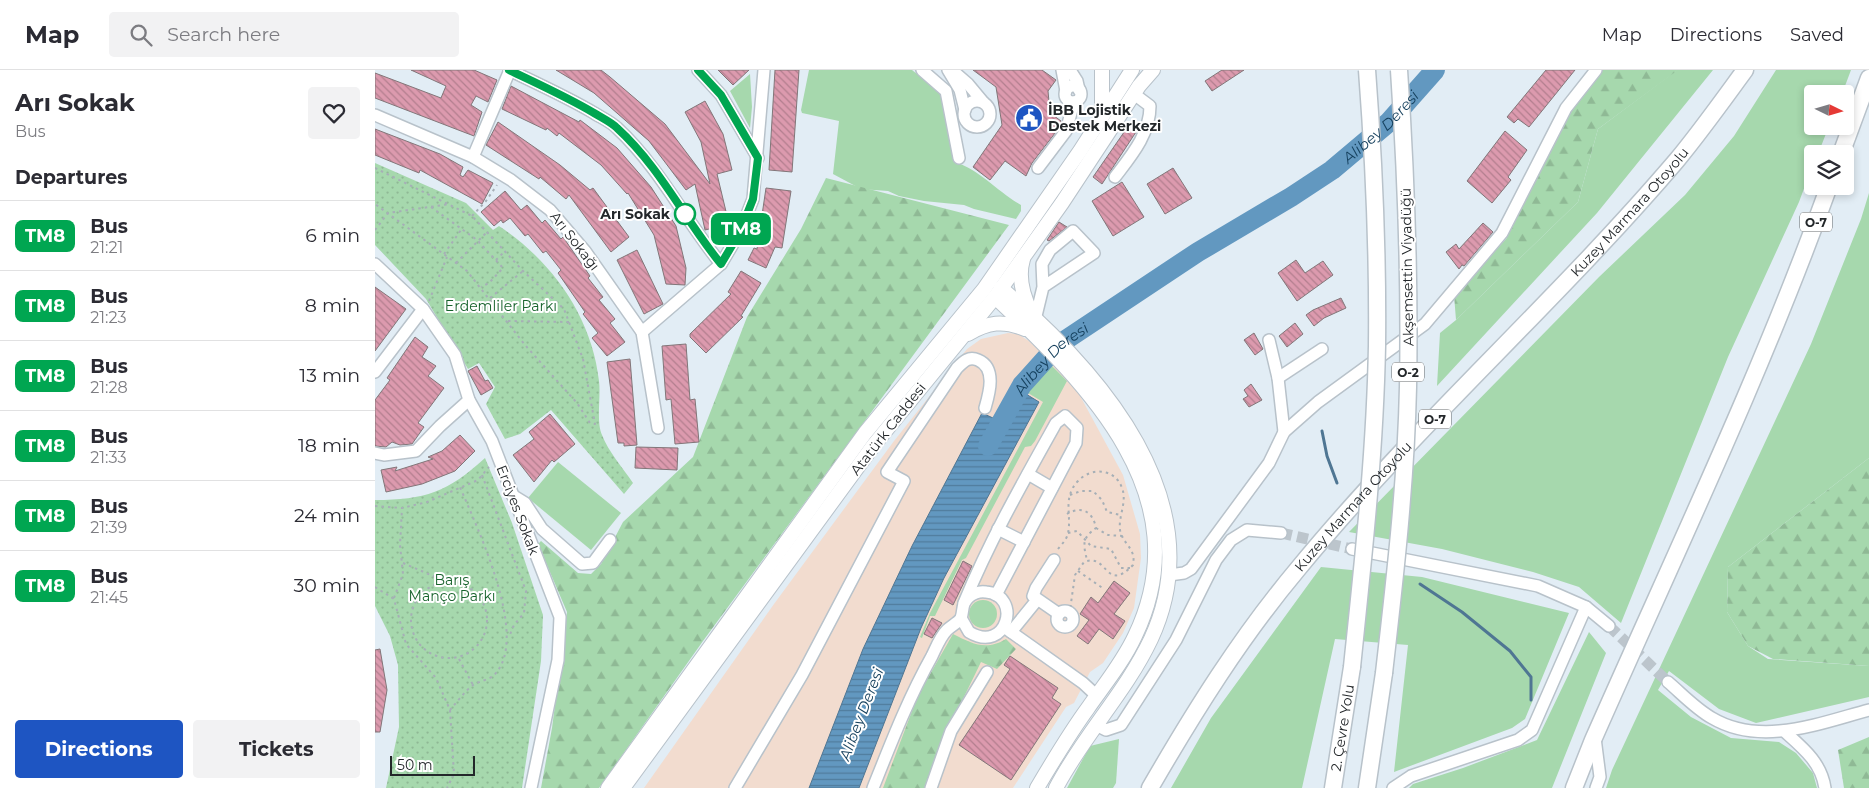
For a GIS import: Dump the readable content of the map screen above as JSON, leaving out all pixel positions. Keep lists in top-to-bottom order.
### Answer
{
  "streets": {
    "highway": [
      "Kuzey Marmara Otoyolu",
      "O-7",
      "Akşemsettin Viyadüğü",
      "O-2",
      "2. Çevre Yolu"
    ],
    "main road": ["Atatürk Caddesi"],
    "street": ["Arı Sokağı", "Erciyes Sokak"]
  },
  "water": ["Alibey Deresi"],
  "parks": ["Erdemliler Parkı", "Barış Manço Parkı"],
  "places": {
    "public building": ["İBB Lojistik Destek Merkezi"],
    "other": ["Arı Sokak"]
  },
  "lines": ["bus line TM8"],
  "scale_bar": "50 m",
  "north": "right",
  "page": {
    "header": "Map",
    "search": "Search here",
    "nav": ["Map", "Directions", "Saved"],
    "heading": [
      ["Arı Sokak", "Bus"],
      "Departures"
    ],
    "on_map": "TM8",
    "list": [
      {
        "mark": "TM8",
        "name": "Bus",
        "note": "21:21",
        "value": "6 min"
      },
      {
        "mark": "TM8",
        "name": "Bus",
        "note": "21:23",
        "value": "8 min"
      },
      {
        "mark": "TM8",
        "name": "Bus",
        "note": "21:28",
        "value": "13 min"
      },
      {
        "mark": "TM8",
        "name": "Bus",
        "note": "21:33",
        "value": "18 min"
      },
      {
        "mark": "TM8",
        "name": "Bus",
        "note": "21:39",
        "value": "24 min"
      },
      {
        "mark": "TM8",
        "name": "Bus",
        "note": "21:45",
        "value": "30 min"
      }
    ],
    "buttons": ["Directions", "Tickets"],
    "scale": "50 m"
  }
}
